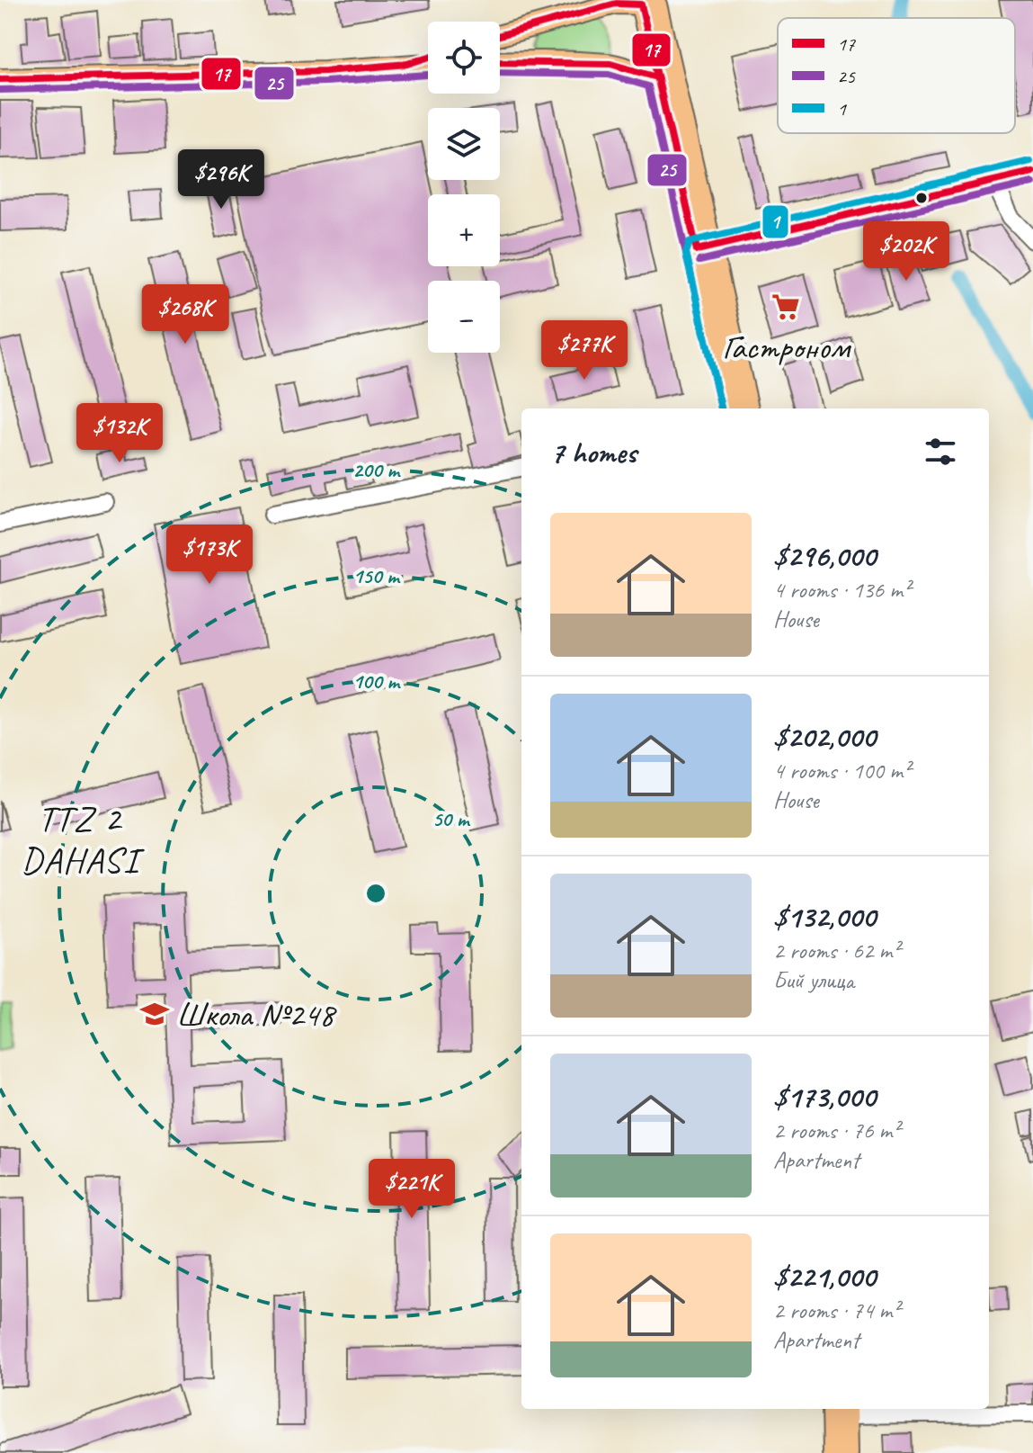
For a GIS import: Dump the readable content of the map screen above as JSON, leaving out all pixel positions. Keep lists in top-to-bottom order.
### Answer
{
  "districts": ["TTZ 2 DAHASI"],
  "places": {
    "supermarket": ["Гастроном"],
    "school or university": ["Школа №248"]
  },
  "lines": ["transit line 17", "transit line 25", "transit line 1"],
  "legend": ["17", "25", "1"],
  "page": {
    "map_buttons": ["+", "−"],
    "price": [
      "$296K",
      "$202K",
      "$268K",
      "$277K",
      "$132K",
      "$173K",
      "$221K"
    ],
    "heading": "7 homes",
    "list": [
      {
        "name": "$296,000",
        "note": "4 rooms · 136 m² · House"
      },
      {
        "name": "$202,000",
        "note": "4 rooms · 100 m² · House"
      },
      {
        "name": "$132,000",
        "note": "2 rooms · 62 m² · Бий улица"
      },
      {
        "name": "$173,000",
        "note": "2 rooms · 76 m² · Apartment"
      },
      {
        "name": "$221,000",
        "note": "2 rooms · 74 m² · Apartment"
      }
    ]
  },
  "rings": [
    "200 m",
    "150 m",
    "100 m",
    "50 m"
  ]
}
